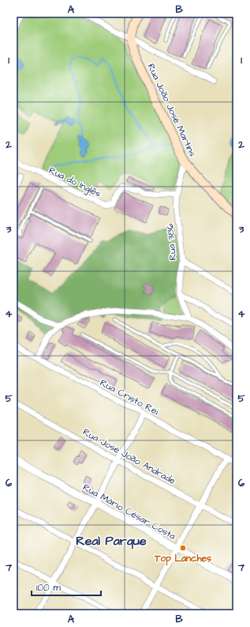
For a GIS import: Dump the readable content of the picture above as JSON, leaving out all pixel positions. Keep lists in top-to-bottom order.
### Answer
{
  "streets": {
    "main road": ["Rua João José Martins"],
    "street": [
      "Rua do Inglês",
      "Rua 386",
      "Rua Cristo Rei",
      "Rua José João Andrade",
      "Rua Mário César Costa"
    ]
  },
  "crossings": [
    ["Rua João José Martins", "Rua 386"],
    ["Rua do Inglês", "Rua 386"]
  ],
  "districts": ["Real Parque"],
  "places": ["Top Lanches"],
  "scale_bar": "100 m",
  "grid": {
    "columns": ["A", "B"],
    "rows": [
      "1",
      "2",
      "3",
      "4",
      "5",
      "6",
      "7"
    ]
  }
}
